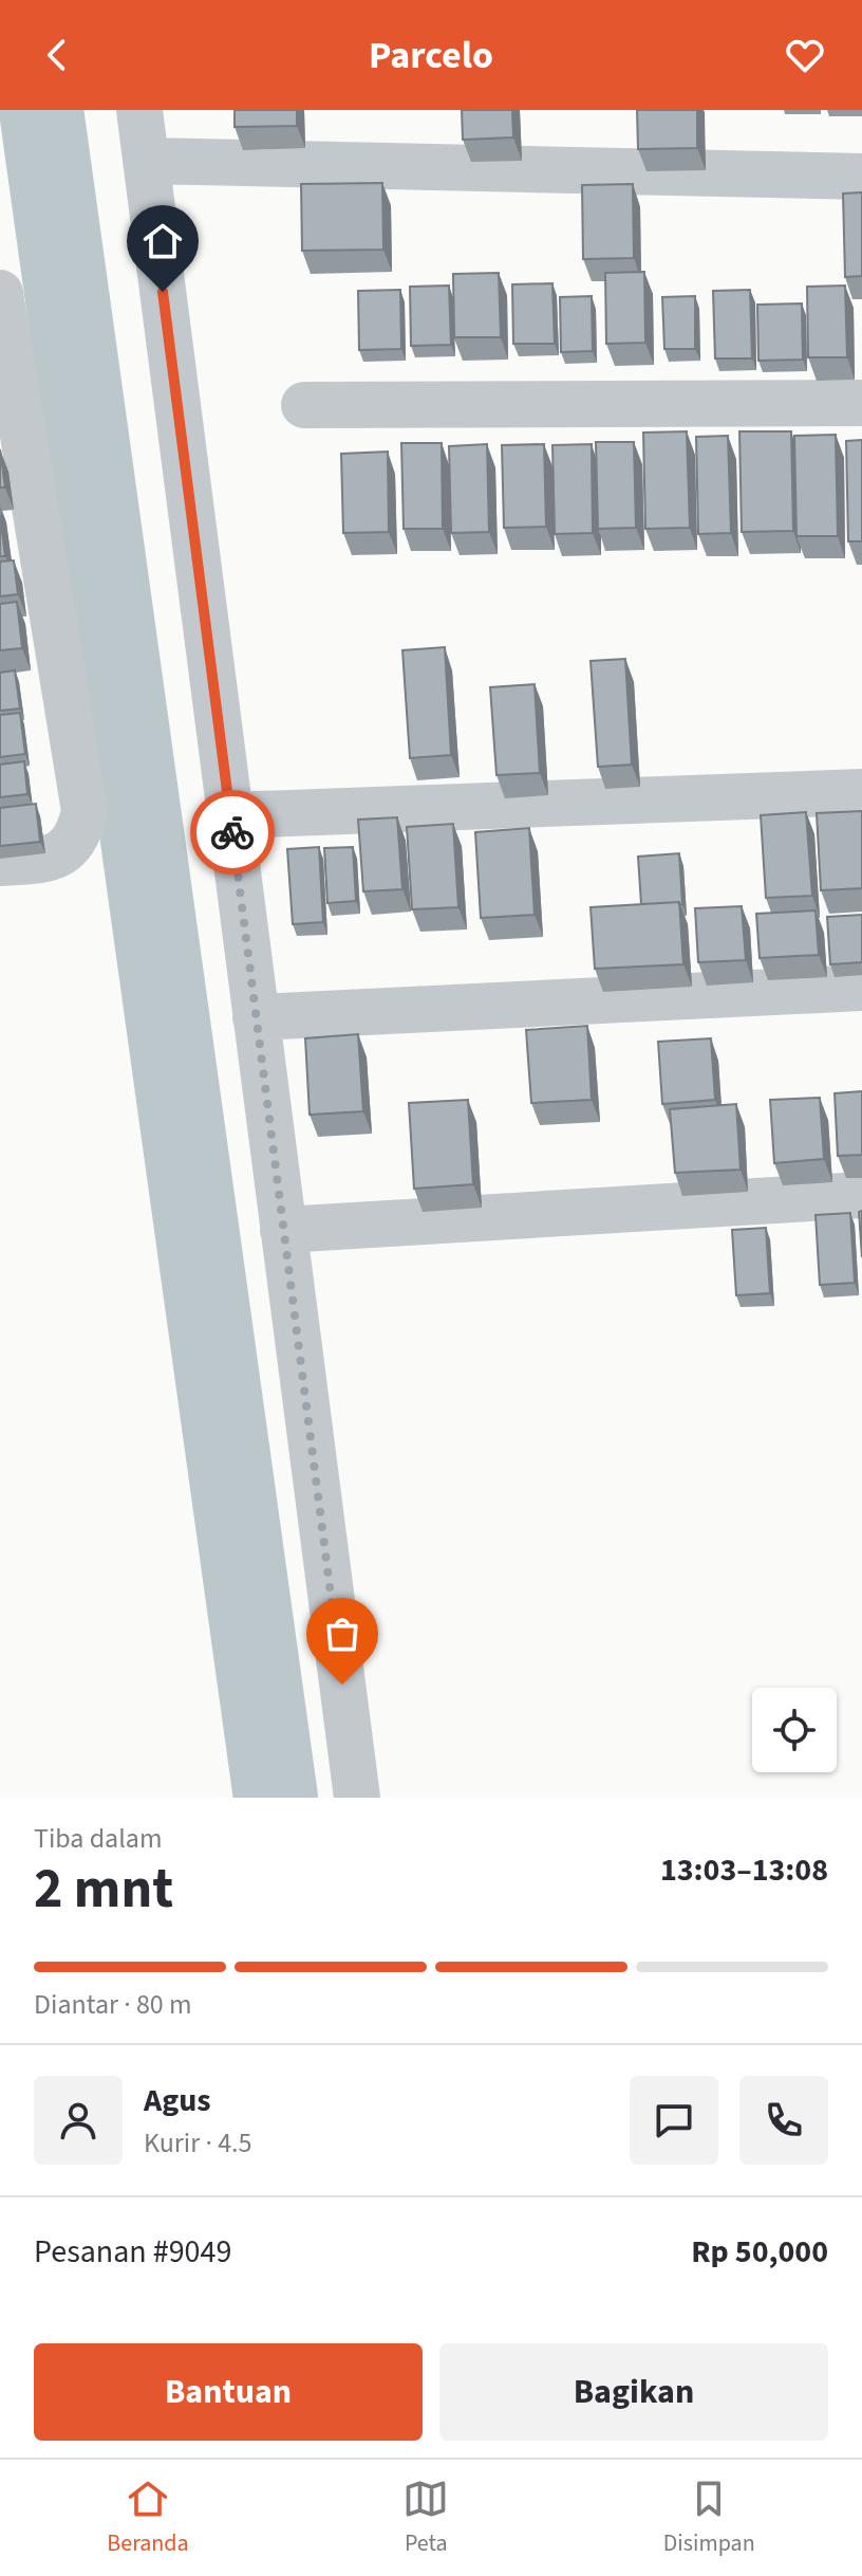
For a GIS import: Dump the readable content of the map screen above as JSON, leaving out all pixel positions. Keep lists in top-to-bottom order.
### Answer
{
  "page": {
    "header": "Parcelo",
    "heading": ["2 mnt", "Tiba dalam", "13:03–13:08"],
    "panel": [
      "Agus",
      "Kurir · 4.5",
      "Pesanan #9049",
      "Rp 50,000"
    ],
    "bar": "Diantar · 80 m",
    "buttons": ["Bantuan", "Bagikan"],
    "tabs": ["Beranda", "Peta", "Disimpan"]
  }
}
